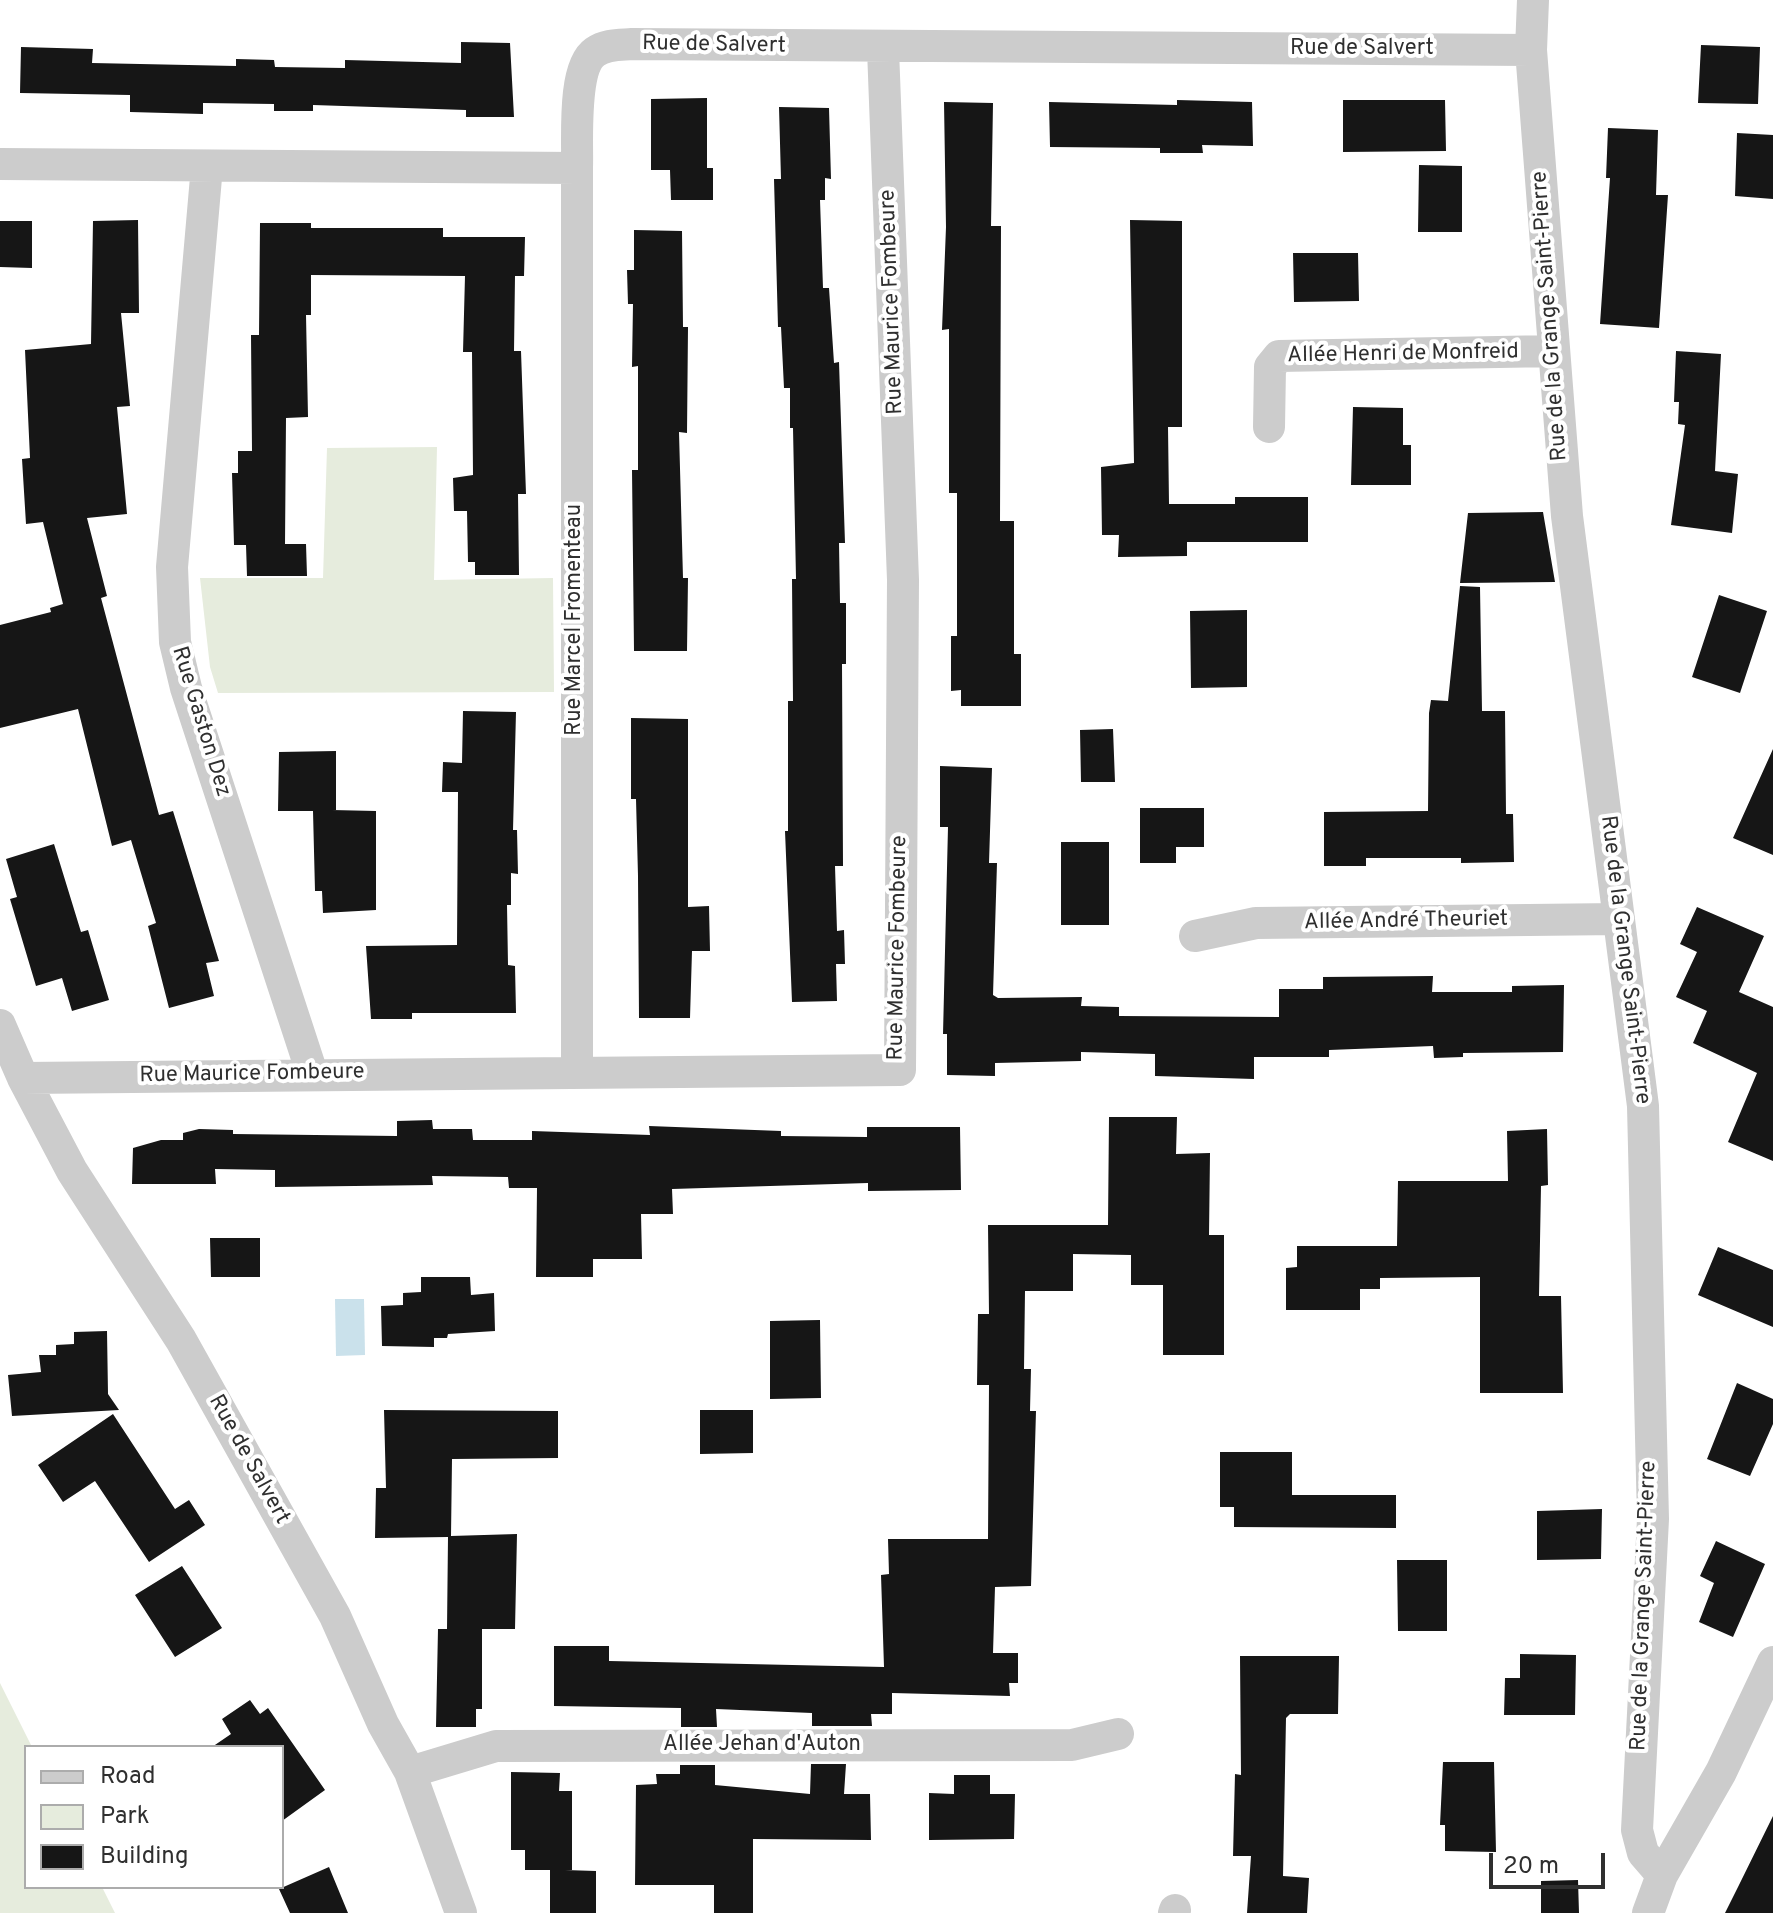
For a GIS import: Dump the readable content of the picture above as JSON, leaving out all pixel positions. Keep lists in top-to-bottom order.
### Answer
{
  "streets": {
    "street": [
      "Rue de Salvert",
      "Rue Maurice Fombeure",
      "Rue de la Grange Saint-Pierre",
      "Allée Henri de Monfreid",
      "Rue Marcel Fromenteau",
      "Rue Gaston Dez",
      "Allée André Theuriet",
      "Allée Jehan d'Auton"
    ]
  },
  "crossings": [
    ["Rue de Salvert", "Rue Maurice Fombeure"],
    ["Rue de Salvert", "Rue de la Grange Saint-Pierre"],
    ["Rue de Salvert", "Rue Marcel Fromenteau"],
    ["Rue de Salvert", "Allée Jehan d'Auton"],
    ["Rue Maurice Fombeure", "Rue Marcel Fromenteau"],
    ["Rue Maurice Fombeure", "Rue Gaston Dez"],
    ["Rue de la Grange Saint-Pierre", "Allée Henri de Monfreid"],
    ["Rue de la Grange Saint-Pierre", "Allée André Theuriet"]
  ],
  "legend": ["Road", "Park", "Building"],
  "scale_bar": "20 m"
}
